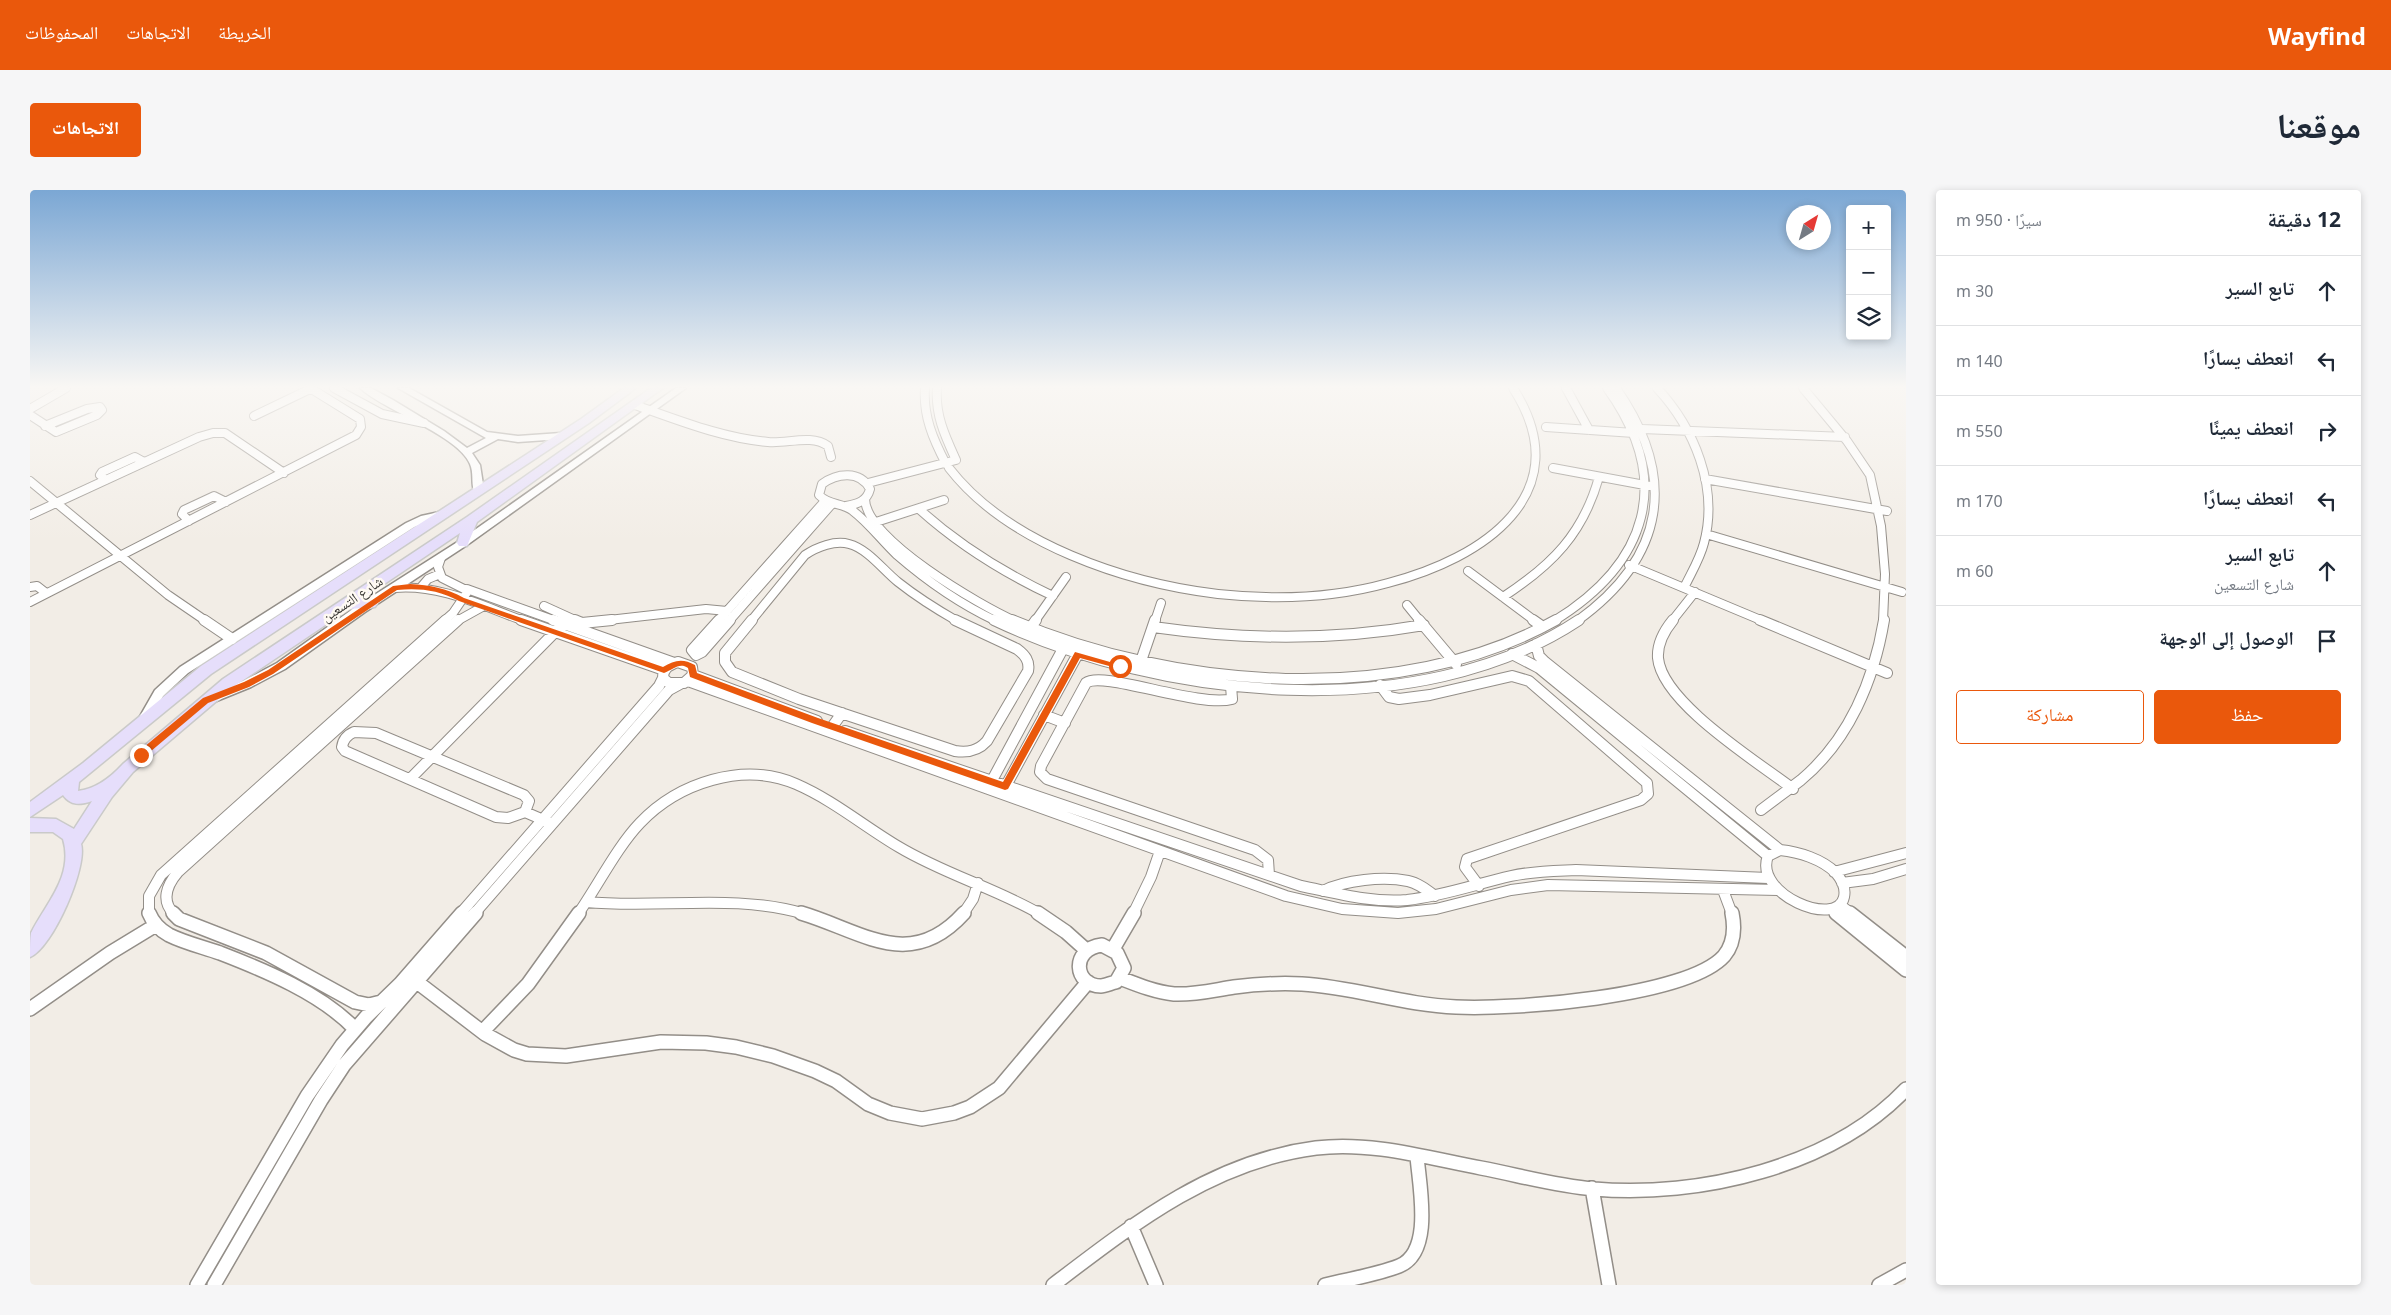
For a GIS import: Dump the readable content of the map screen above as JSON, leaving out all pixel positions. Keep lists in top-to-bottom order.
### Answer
{
  "streets": {
    "main road": ["شارع التسعين"]
  },
  "north": "top right",
  "page": {
    "header": "Wayfind",
    "nav": ["الخريطة", "الاتجاهات", "المحفوظات"],
    "title": "موقعنا",
    "buttons": [
      "الاتجاهات",
      ["حفظ", "مشاركة"]
    ],
    "heading": ["12 دقيقة", "سيرًا · 950 m"],
    "map_buttons": ["+", "−"],
    "list": [
      ["تابع السير", "30 m"],
      ["انعطف يسارًا", "140 m"],
      ["انعطف يمينًا", "550 m"],
      ["انعطف يسارًا", "170 m"],
      ["تابع السير", "شارع التسعين", "60 m"],
      "الوصول إلى الوجهة"
    ]
  }
}
